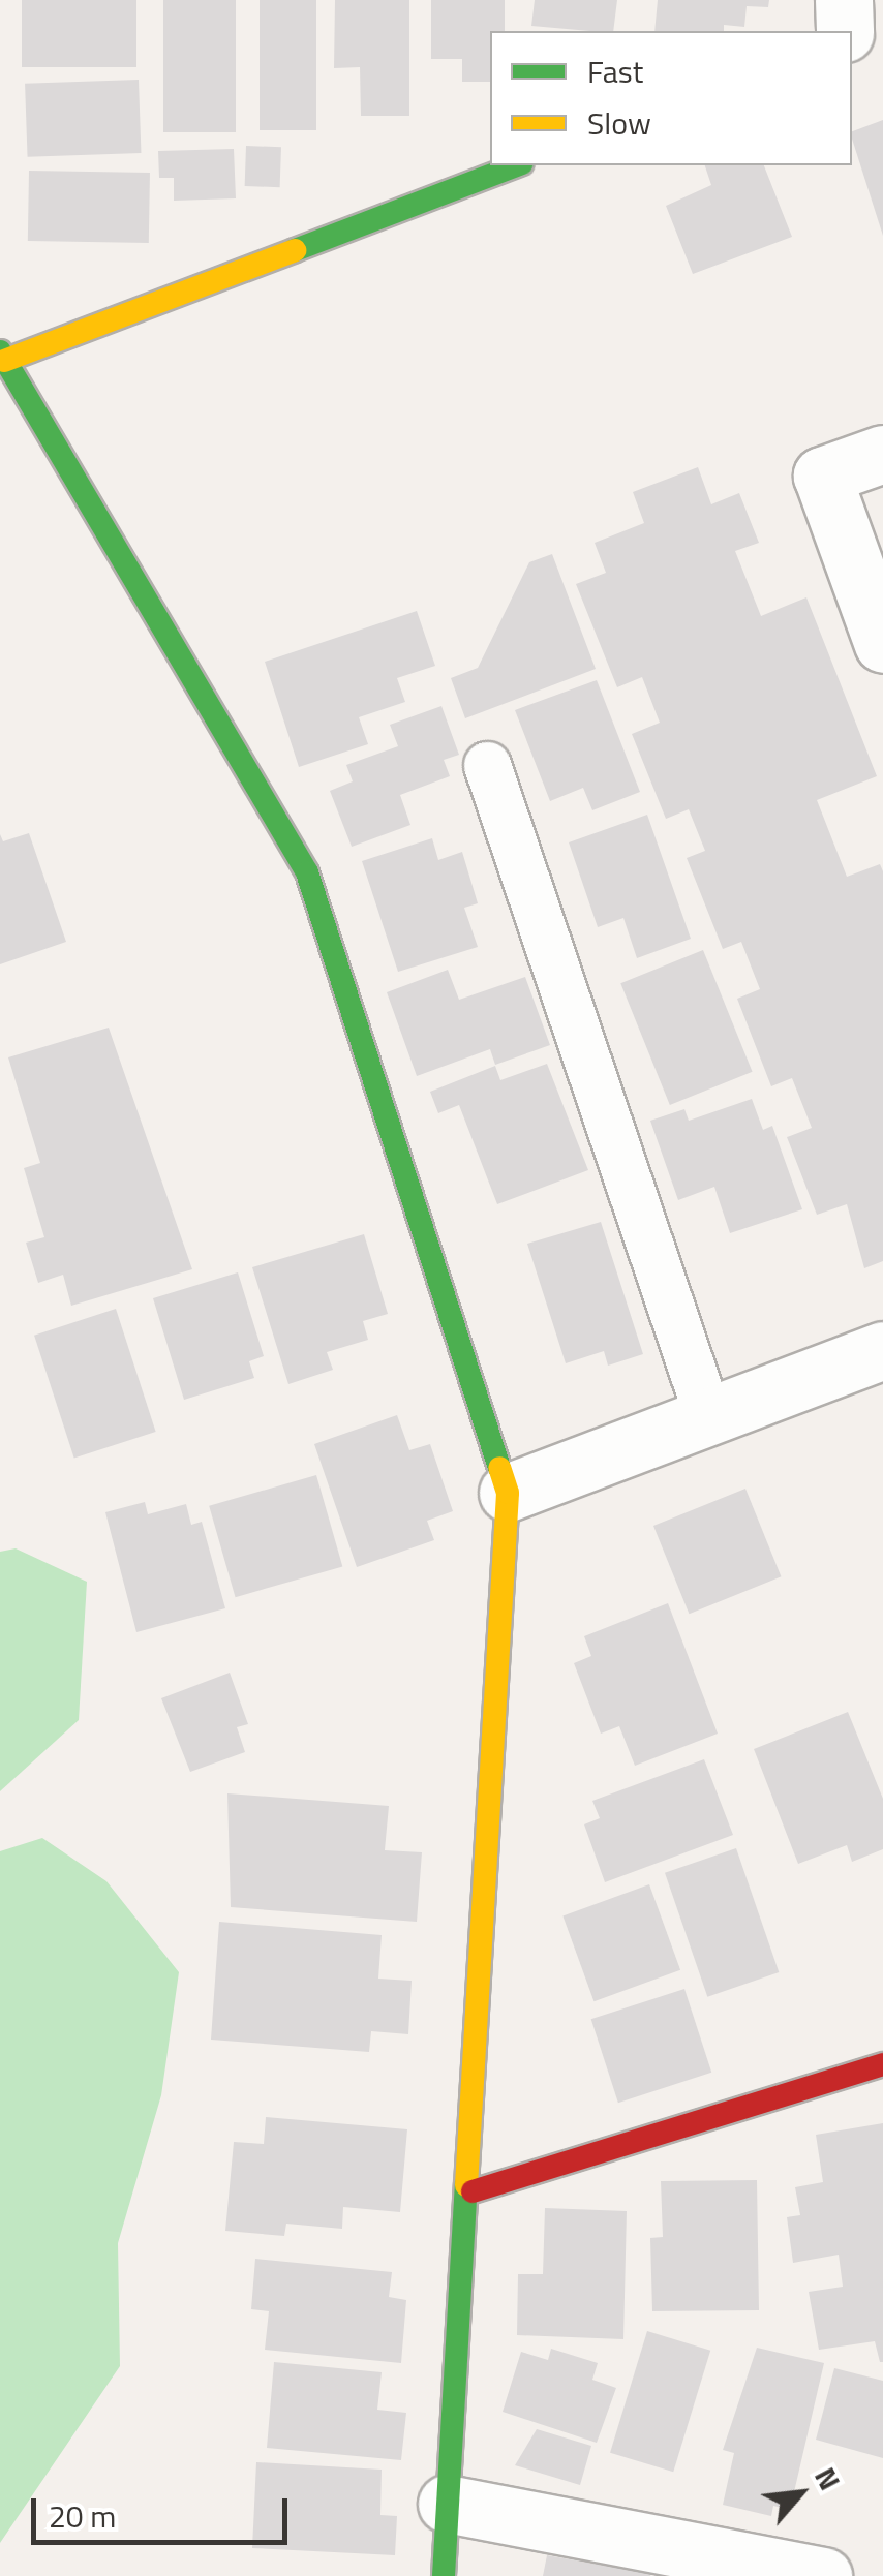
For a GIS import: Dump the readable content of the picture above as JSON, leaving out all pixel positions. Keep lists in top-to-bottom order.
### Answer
{
  "legend": ["Fast", "Slow"],
  "scale_bar": "20 m",
  "north": "top right"
}
